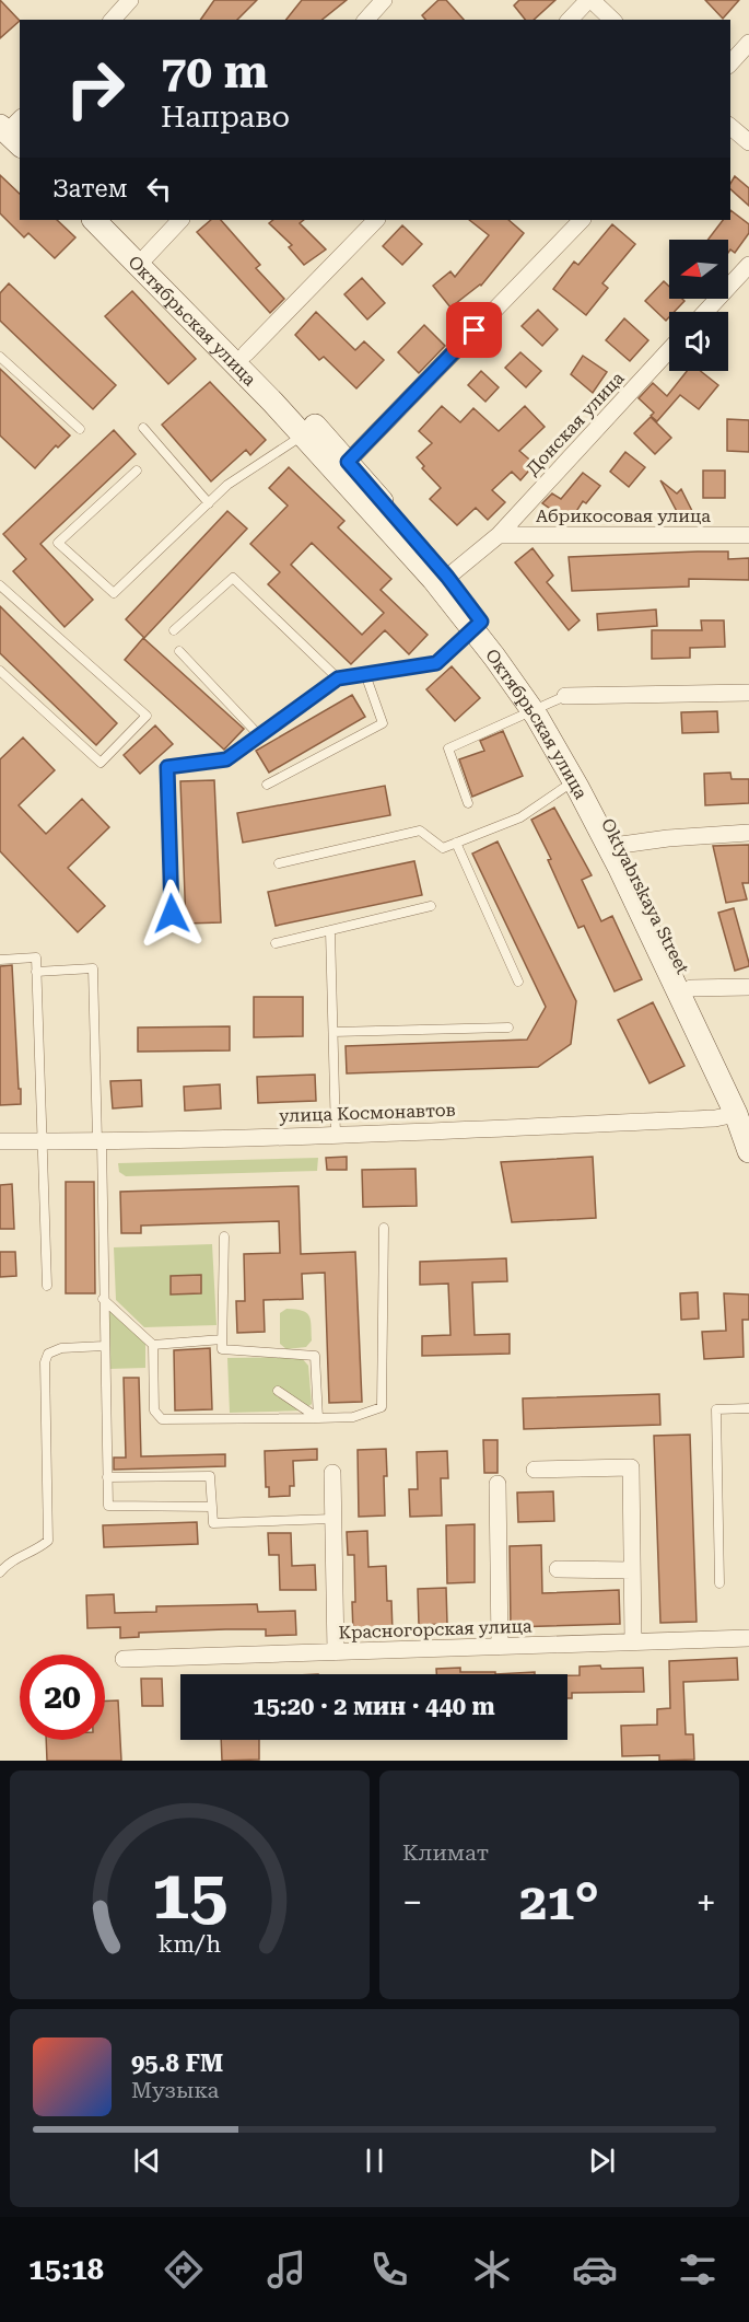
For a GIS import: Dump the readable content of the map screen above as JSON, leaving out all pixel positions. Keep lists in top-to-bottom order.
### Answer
{
  "streets": {
    "main road": ["Октябрьская улица", "Oktyabrskaya Street"],
    "street": [
      "Донская улица",
      "Абрикосовая улица",
      "улица Космонавтов",
      "Красногорская улица"
    ]
  },
  "crossings": [
    ["Октябрьская улица", "Донская улица"],
    ["Октябрьская улица", "Oktyabrskaya Street"],
    ["Октябрьская улица", "улица Космонавтов"],
    ["Донская улица", "Абрикосовая улица"],
    ["Донская улица", "Oktyabrskaya Street"],
    ["Oktyabrskaya Street", "улица Космонавтов"]
  ],
  "north": "left",
  "page": {
    "turn": ["70 m", "Направо"],
    "then": "Затем",
    "limit": "20",
    "trip": "15:20 · 2 мин · 440 m",
    "tile": "Климат",
    "heat": ["−", "21°", "+"],
    "song": ["95.8 FM", "Музыка"],
    "tabs": "15:18",
    "gauge": ["15", "km/h"]
  }
}
